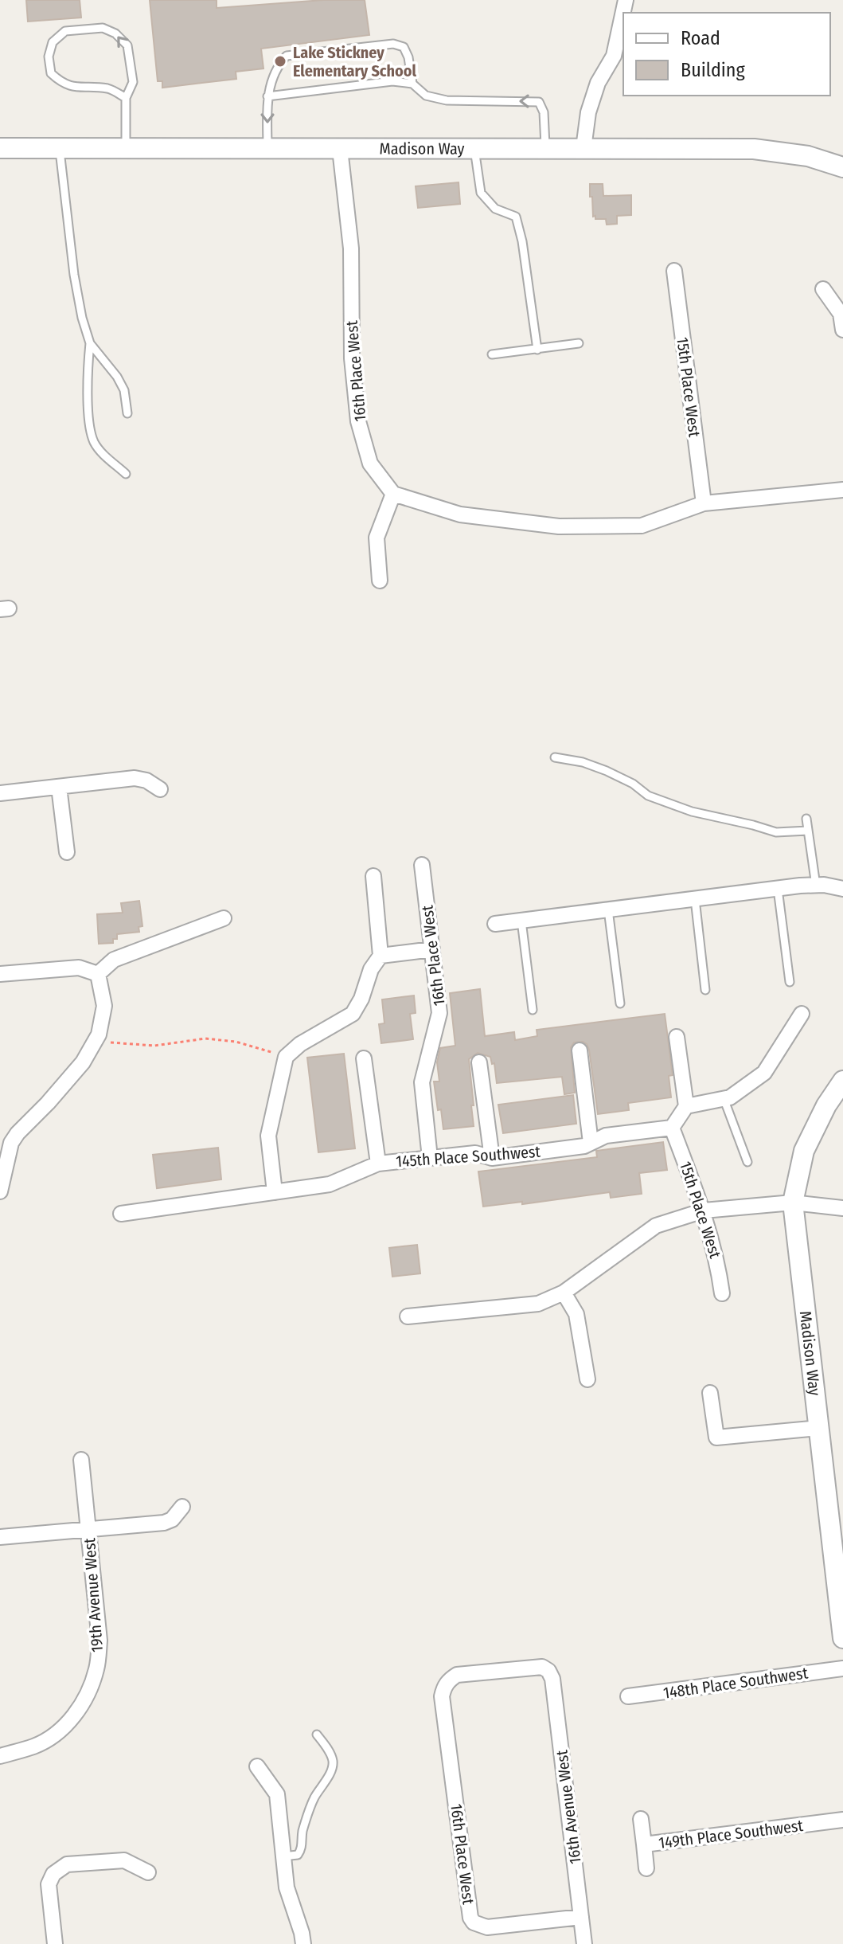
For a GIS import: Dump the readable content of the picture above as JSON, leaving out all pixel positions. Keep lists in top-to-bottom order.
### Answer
{
  "streets": {
    "street": [
      "Madison Way",
      "16th Place West",
      "15th Place West",
      "145th Place Southwest",
      "19th Avenue West",
      "148th Place Southwest",
      "16th Avenue West",
      "149th Place Southwest"
    ]
  },
  "crossings": [
    ["Madison Way", "16th Place West"],
    ["16th Place West", "145th Place Southwest"],
    ["16th Place West", "16th Avenue West"],
    ["15th Place West", "145th Place Southwest"]
  ],
  "places": ["Lake Stickney Elementary School"],
  "legend": ["Road", "Building"]
}
